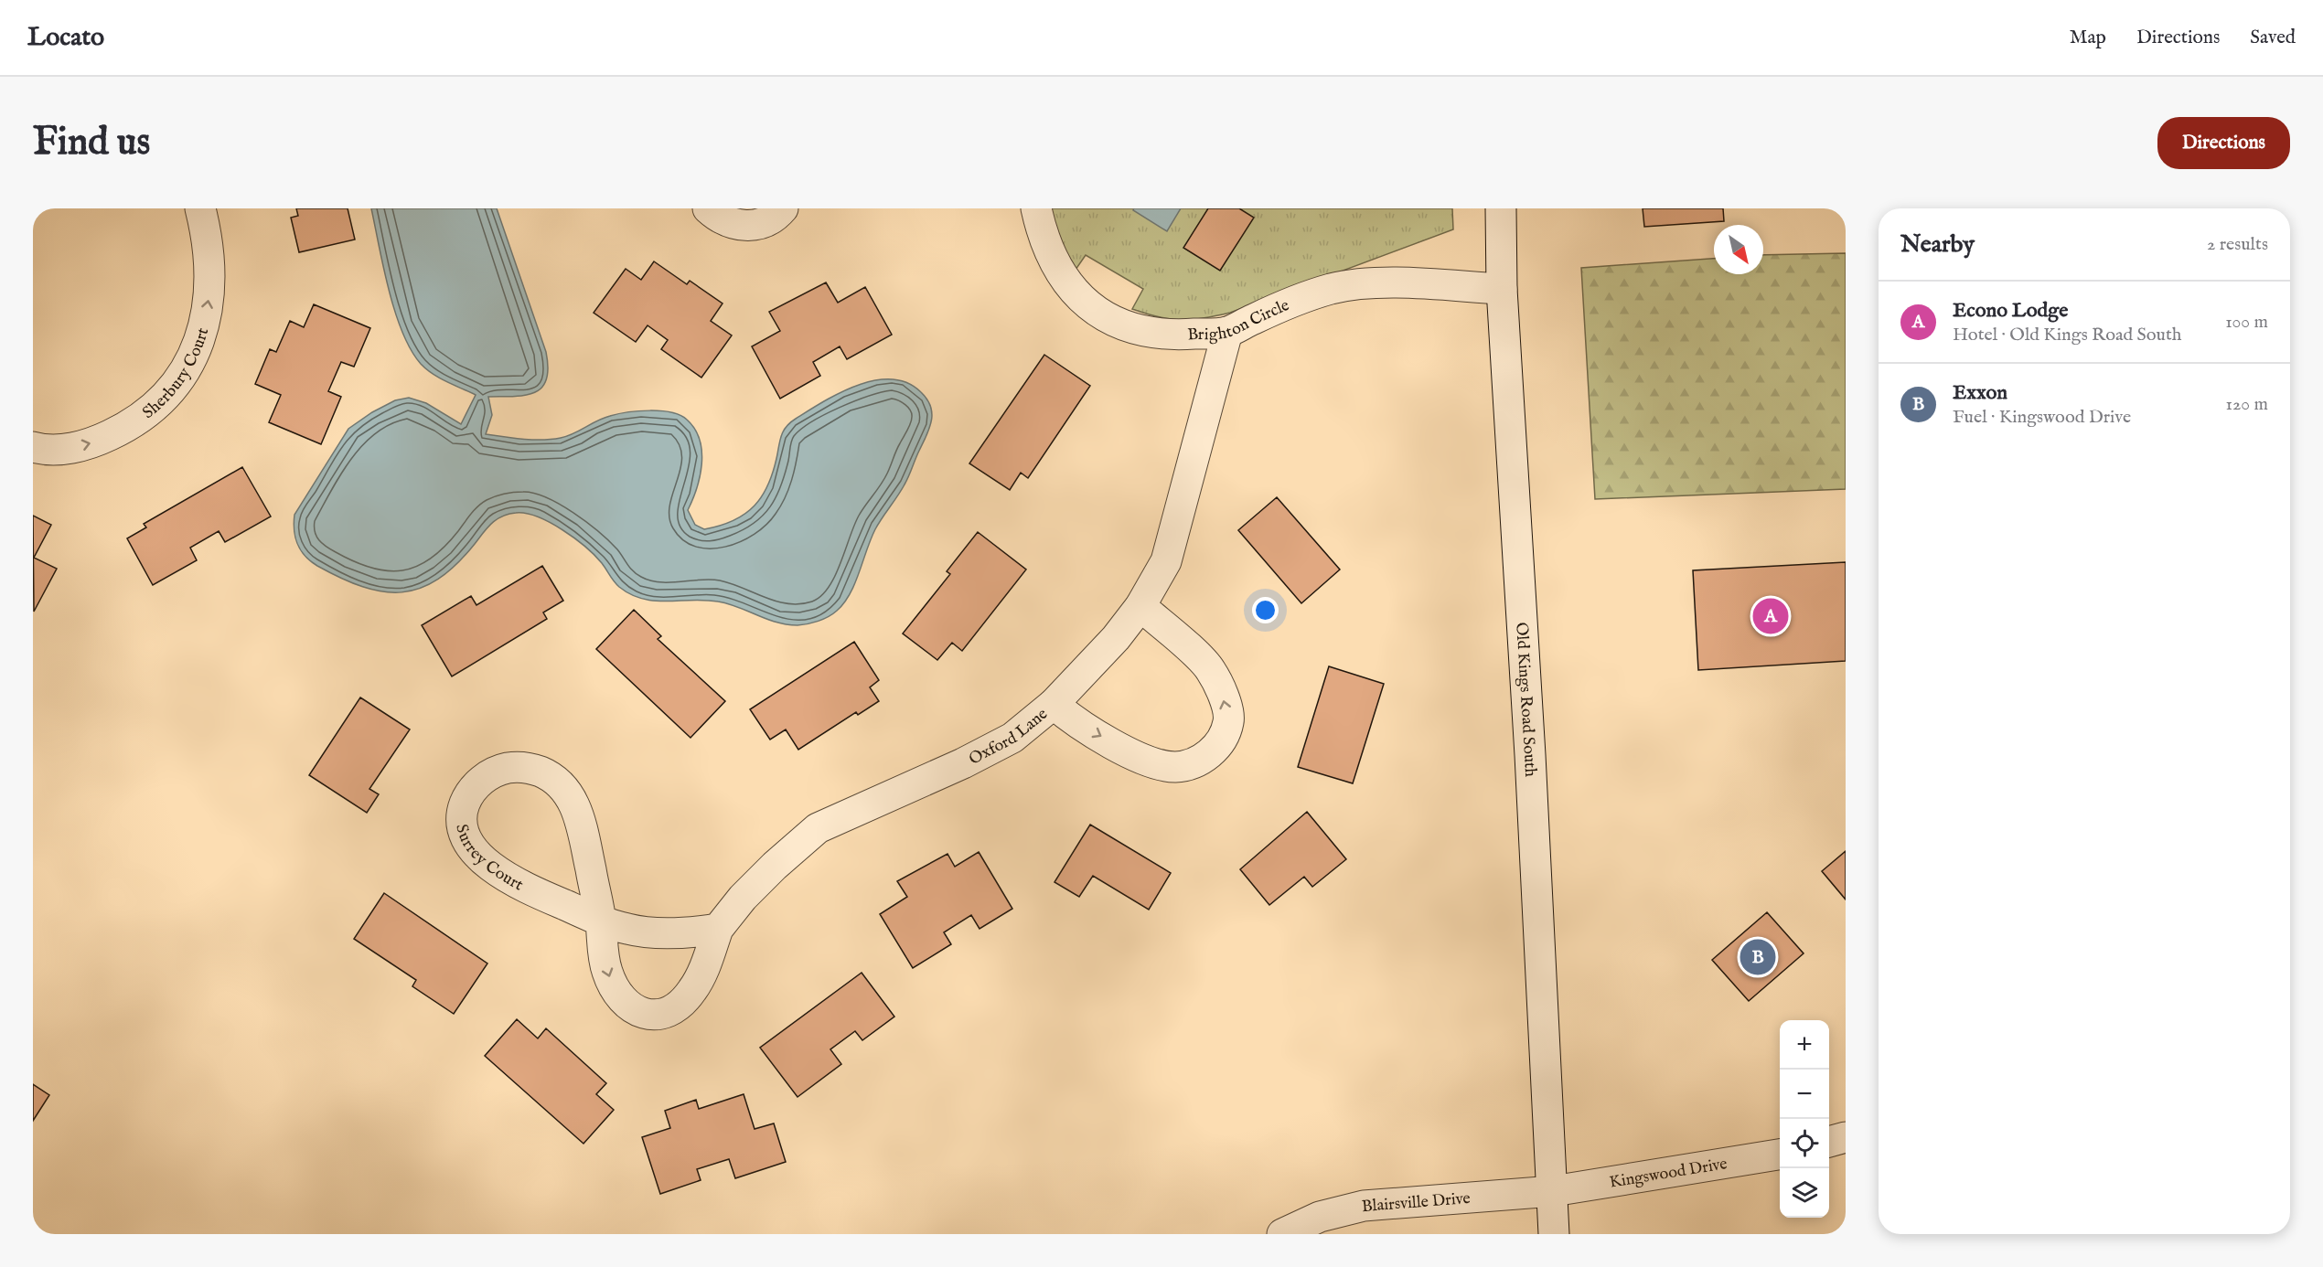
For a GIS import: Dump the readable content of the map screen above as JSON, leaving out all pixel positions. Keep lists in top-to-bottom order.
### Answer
{
  "streets": {
    "street": [
      "Brighton Circle",
      "Sherbury Court",
      "Old Kings Road South",
      "Oxford Lane",
      "Surrey Court",
      "Kingswood Drive",
      "Blairsville Drive"
    ]
  },
  "crossings": [
    ["Brighton Circle", "Old Kings Road South"],
    ["Brighton Circle", "Oxford Lane"],
    ["Old Kings Road South", "Kingswood Drive"],
    ["Old Kings Road South", "Blairsville Drive"],
    ["Oxford Lane", "Surrey Court"],
    ["Kingswood Drive", "Blairsville Drive"]
  ],
  "one_way": ["Sherbury Court"],
  "north": "bottom right",
  "page": {
    "header": "Locato",
    "nav": ["Map", "Directions", "Saved"],
    "buttons": "Directions",
    "title": "Find us",
    "heading": ["Nearby", "2 results"],
    "list": [
      {
        "mark": "A",
        "name": "Econo Lodge",
        "note": "Hotel · Old Kings Road South",
        "value": "100 m"
      },
      {
        "mark": "B",
        "name": "Exxon",
        "note": "Fuel · Kingswood Drive",
        "value": "120 m"
      }
    ],
    "pins": ["A", "B"],
    "map_buttons": ["+", "−"]
  }
}
